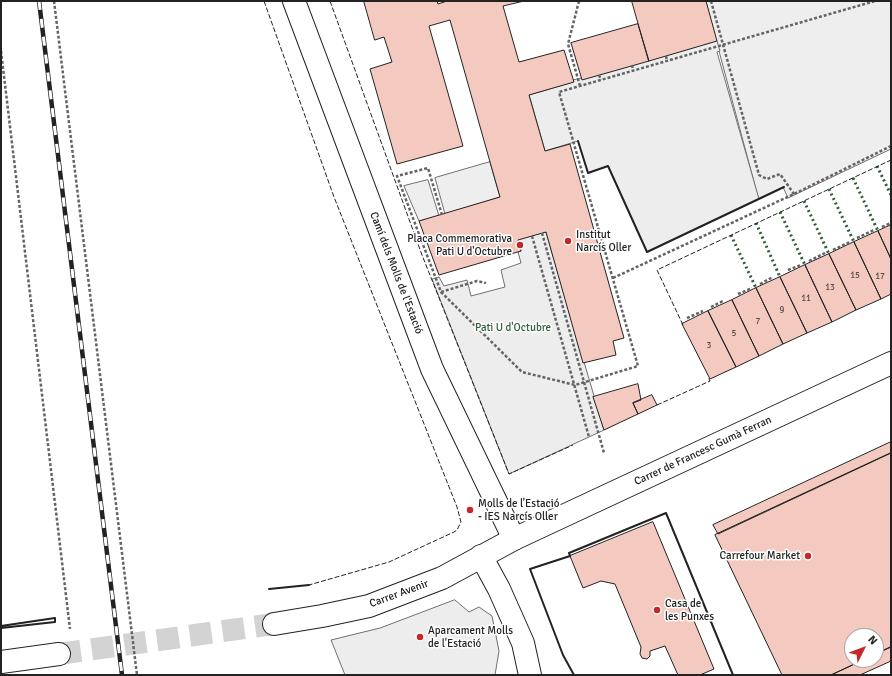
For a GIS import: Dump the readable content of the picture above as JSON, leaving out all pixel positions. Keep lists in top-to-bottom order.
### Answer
{
  "streets": {
    "street": ["Camí dels Molls de l'Estació", "Carrer de Francesc Gumà Ferran", "Carrer Avenir"]
  },
  "crossings": [
    ["Camí dels Molls de l'Estació", "Carrer de Francesc Gumà Ferran"],
    ["Camí dels Molls de l'Estació", "Carrer Avenir"],
    ["Carrer de Francesc Gumà Ferran", "Carrer Avenir"]
  ],
  "parks": ["Pati U d'Octubre"],
  "places": [
    "Institut Narcís Oller",
    "Placa Commemorativa Pati U d'Octubre",
    "Molls de l'Estació - IES Narcís Oller",
    "Carrefour Market",
    "Casa de les Punxes",
    "Aparcament Molls de l'Estació"
  ],
  "house_numbers": [
    "15",
    "17",
    "13",
    "11",
    "9",
    "7",
    "5",
    "3"
  ],
  "north": "top right"
}
